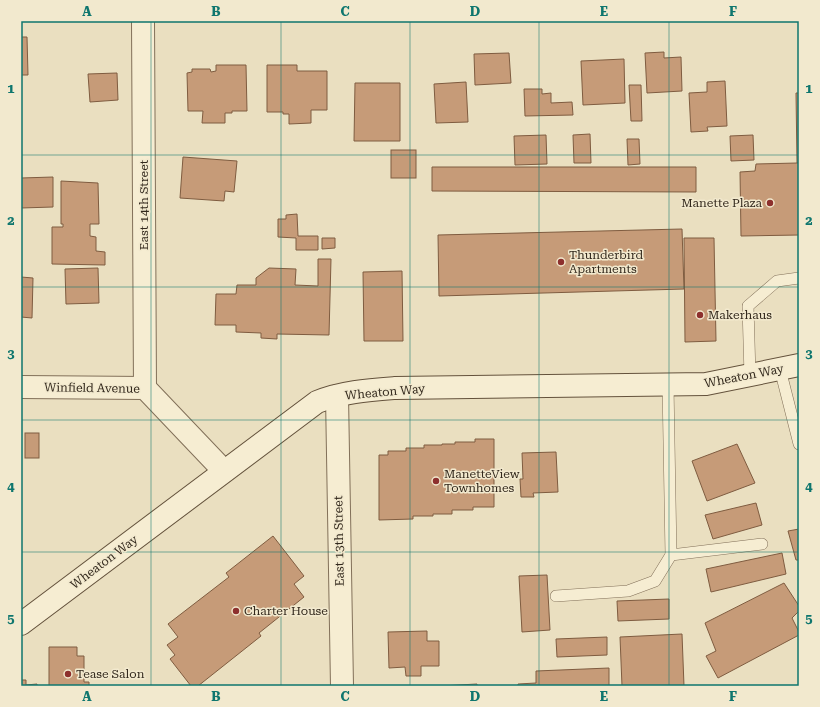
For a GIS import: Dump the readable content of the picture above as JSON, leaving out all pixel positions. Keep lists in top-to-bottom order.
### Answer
{
  "streets": {
    "street": [
      "East 14th Street",
      "Wheaton Way",
      "Winfield Avenue",
      "East 13th Street"
    ]
  },
  "crossings": [
    ["East 14th Street", "Winfield Avenue"],
    ["Wheaton Way", "Winfield Avenue"],
    ["Wheaton Way", "East 13th Street"]
  ],
  "places": [
    "Manette Plaza",
    "Thunderbird Apartments",
    "Makerhaus",
    "ManetteView Townhomes",
    "Charter House",
    "Tease Salon"
  ],
  "grid": {
    "columns": [
      "A",
      "B",
      "C",
      "D",
      "E",
      "F"
    ],
    "rows": [
      "1",
      "2",
      "3",
      "4",
      "5"
    ]
  }
}
